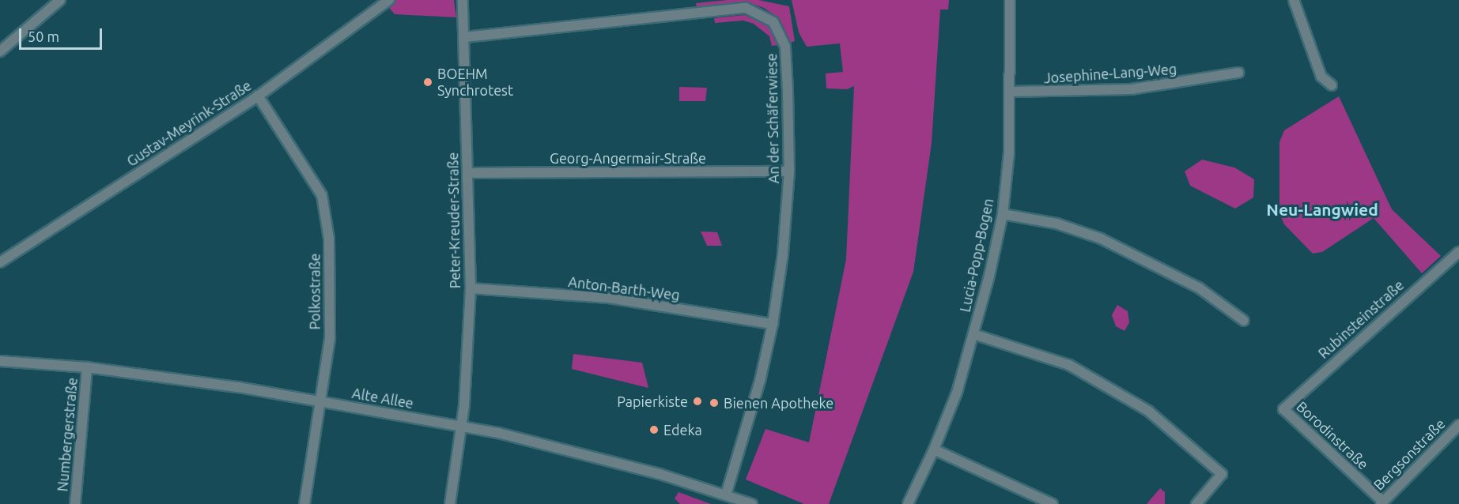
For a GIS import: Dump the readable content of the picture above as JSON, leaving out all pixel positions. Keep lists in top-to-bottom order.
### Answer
{
  "streets": {
    "street": [
      "Josephine-Lang-Weg",
      "An der Schäferwiese",
      "Gustav-Meyrink-Straße",
      "Georg-Angermair-Straße",
      "Peter-Kreuder-Straße",
      "Lucia-Popp-Bogen",
      "Anton-Barth-Weg",
      "Polkostraße",
      "Rubinsteinstraße",
      "Alte Allee",
      "Numbergerstraße",
      "Borodinstraße",
      "Bergsonstraße"
    ]
  },
  "crossings": [
    ["Josephine-Lang-Weg", "Lucia-Popp-Bogen"],
    ["An der Schäferwiese", "Georg-Angermair-Straße"],
    ["An der Schäferwiese", "Peter-Kreuder-Straße"],
    ["An der Schäferwiese", "Anton-Barth-Weg"],
    ["An der Schäferwiese", "Alte Allee"],
    ["Gustav-Meyrink-Straße", "Polkostraße"],
    ["Georg-Angermair-Straße", "Peter-Kreuder-Straße"],
    ["Peter-Kreuder-Straße", "Anton-Barth-Weg"],
    ["Peter-Kreuder-Straße", "Alte Allee"],
    ["Polkostraße", "Alte Allee"],
    ["Rubinsteinstraße", "Borodinstraße"],
    ["Alte Allee", "Numbergerstraße"],
    ["Borodinstraße", "Bergsonstraße"]
  ],
  "districts": ["Neu-Langwied"],
  "places": [
    "BOEHM Synchrotest",
    "Papierkiste",
    "Bienen Apotheke",
    "Edeka"
  ],
  "scale_bar": "50 m"
}
